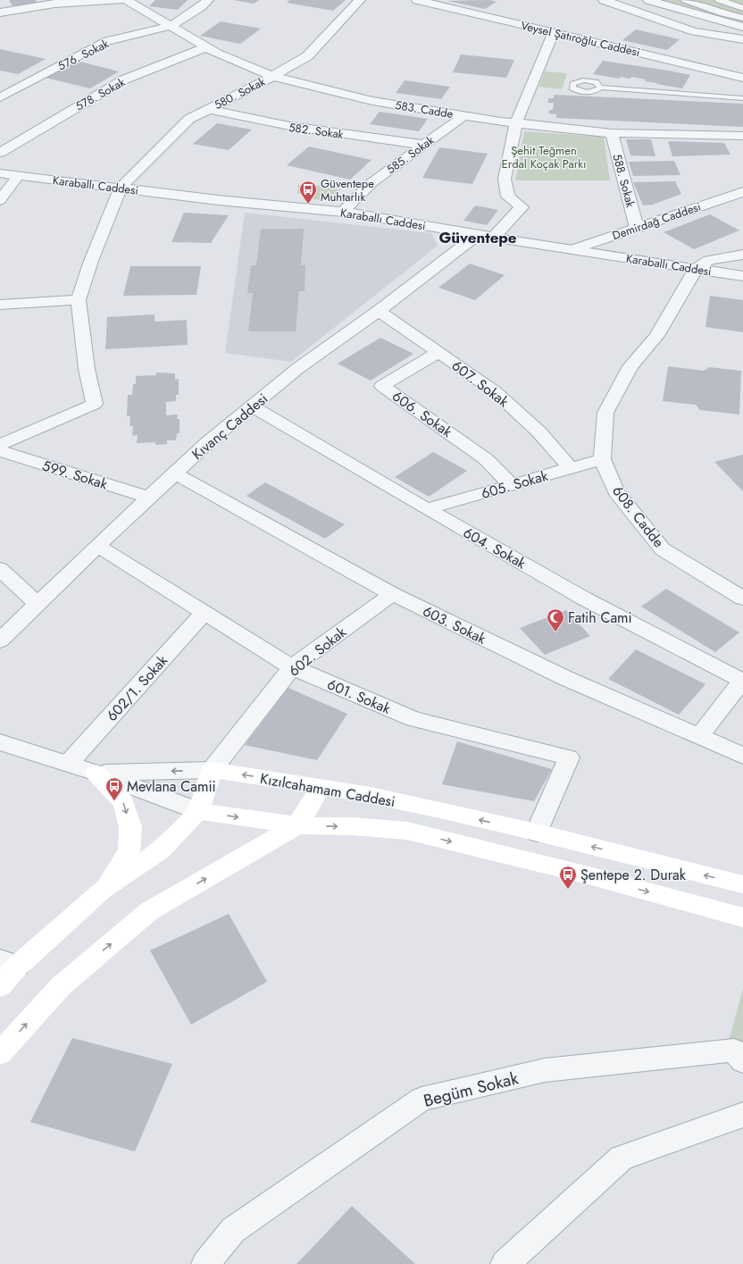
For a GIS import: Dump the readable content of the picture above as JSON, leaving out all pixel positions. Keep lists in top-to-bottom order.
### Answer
{
  "streets": {
    "main road": ["Kızılcahamam Caddesi"],
    "street": [
      "Veysel Şatıroğlu Caddesi",
      "576. Sokak",
      "580. Sokak",
      "578. Sokak",
      "583. Cadde",
      "582. Sokak",
      "585. Sokak",
      "588. Sokak",
      "Karaballı Caddesi",
      "Demirdağ Caddesi",
      "607. Sokak",
      "606. Sokak",
      "Kıvanç Caddesi",
      "599. Sokak",
      "605. Sokak",
      "608. Cadde",
      "604. Sokak",
      "603. Sokak",
      "602. Sokak",
      "602/1. Sokak",
      "601. Sokak",
      "Begüm Sokak"
    ]
  },
  "crossings": [
    ["576. Sokak", "583. Cadde"],
    ["580. Sokak", "583. Cadde"],
    ["580. Sokak", "582. Sokak"],
    ["580. Sokak", "Karaballı Caddesi"],
    ["578. Sokak", "583. Cadde"],
    ["583. Cadde", "585. Sokak"],
    ["583. Cadde", "588. Sokak"],
    ["583. Cadde", "Kıvanç Caddesi"],
    ["582. Sokak", "585. Sokak"],
    ["585. Sokak", "Karaballı Caddesi"],
    ["588. Sokak", "Demirdağ Caddesi"],
    ["Karaballı Caddesi", "Demirdağ Caddesi"],
    ["Karaballı Caddesi", "Kıvanç Caddesi"],
    ["Karaballı Caddesi", "608. Cadde"],
    ["607. Sokak", "606. Sokak"],
    ["607. Sokak", "Kıvanç Caddesi"],
    ["607. Sokak", "605. Sokak"],
    ["606. Sokak", "605. Sokak"],
    ["Kıvanç Caddesi", "599. Sokak"],
    ["Kıvanç Caddesi", "604. Sokak"],
    ["Kıvanç Caddesi", "603. Sokak"],
    ["Kıvanç Caddesi", "601. Sokak"],
    ["605. Sokak", "608. Cadde"],
    ["605. Sokak", "604. Sokak"],
    ["603. Sokak", "602. Sokak"],
    ["602. Sokak", "601. Sokak"],
    ["602. Sokak", "Kızılcahamam Caddesi"],
    ["602/1. Sokak", "601. Sokak"],
    ["601. Sokak", "Kızılcahamam Caddesi"]
  ],
  "districts": ["Güventepe"],
  "parks": ["Şehit Teğmen Erdal Koçak Parkı"],
  "places": {
    "bus stop": ["Güventepe Muhtarlık", "Mevlana Camii", "Şentepe 2. Durak"],
    "mosque": ["Fatih Cami"]
  }
}
